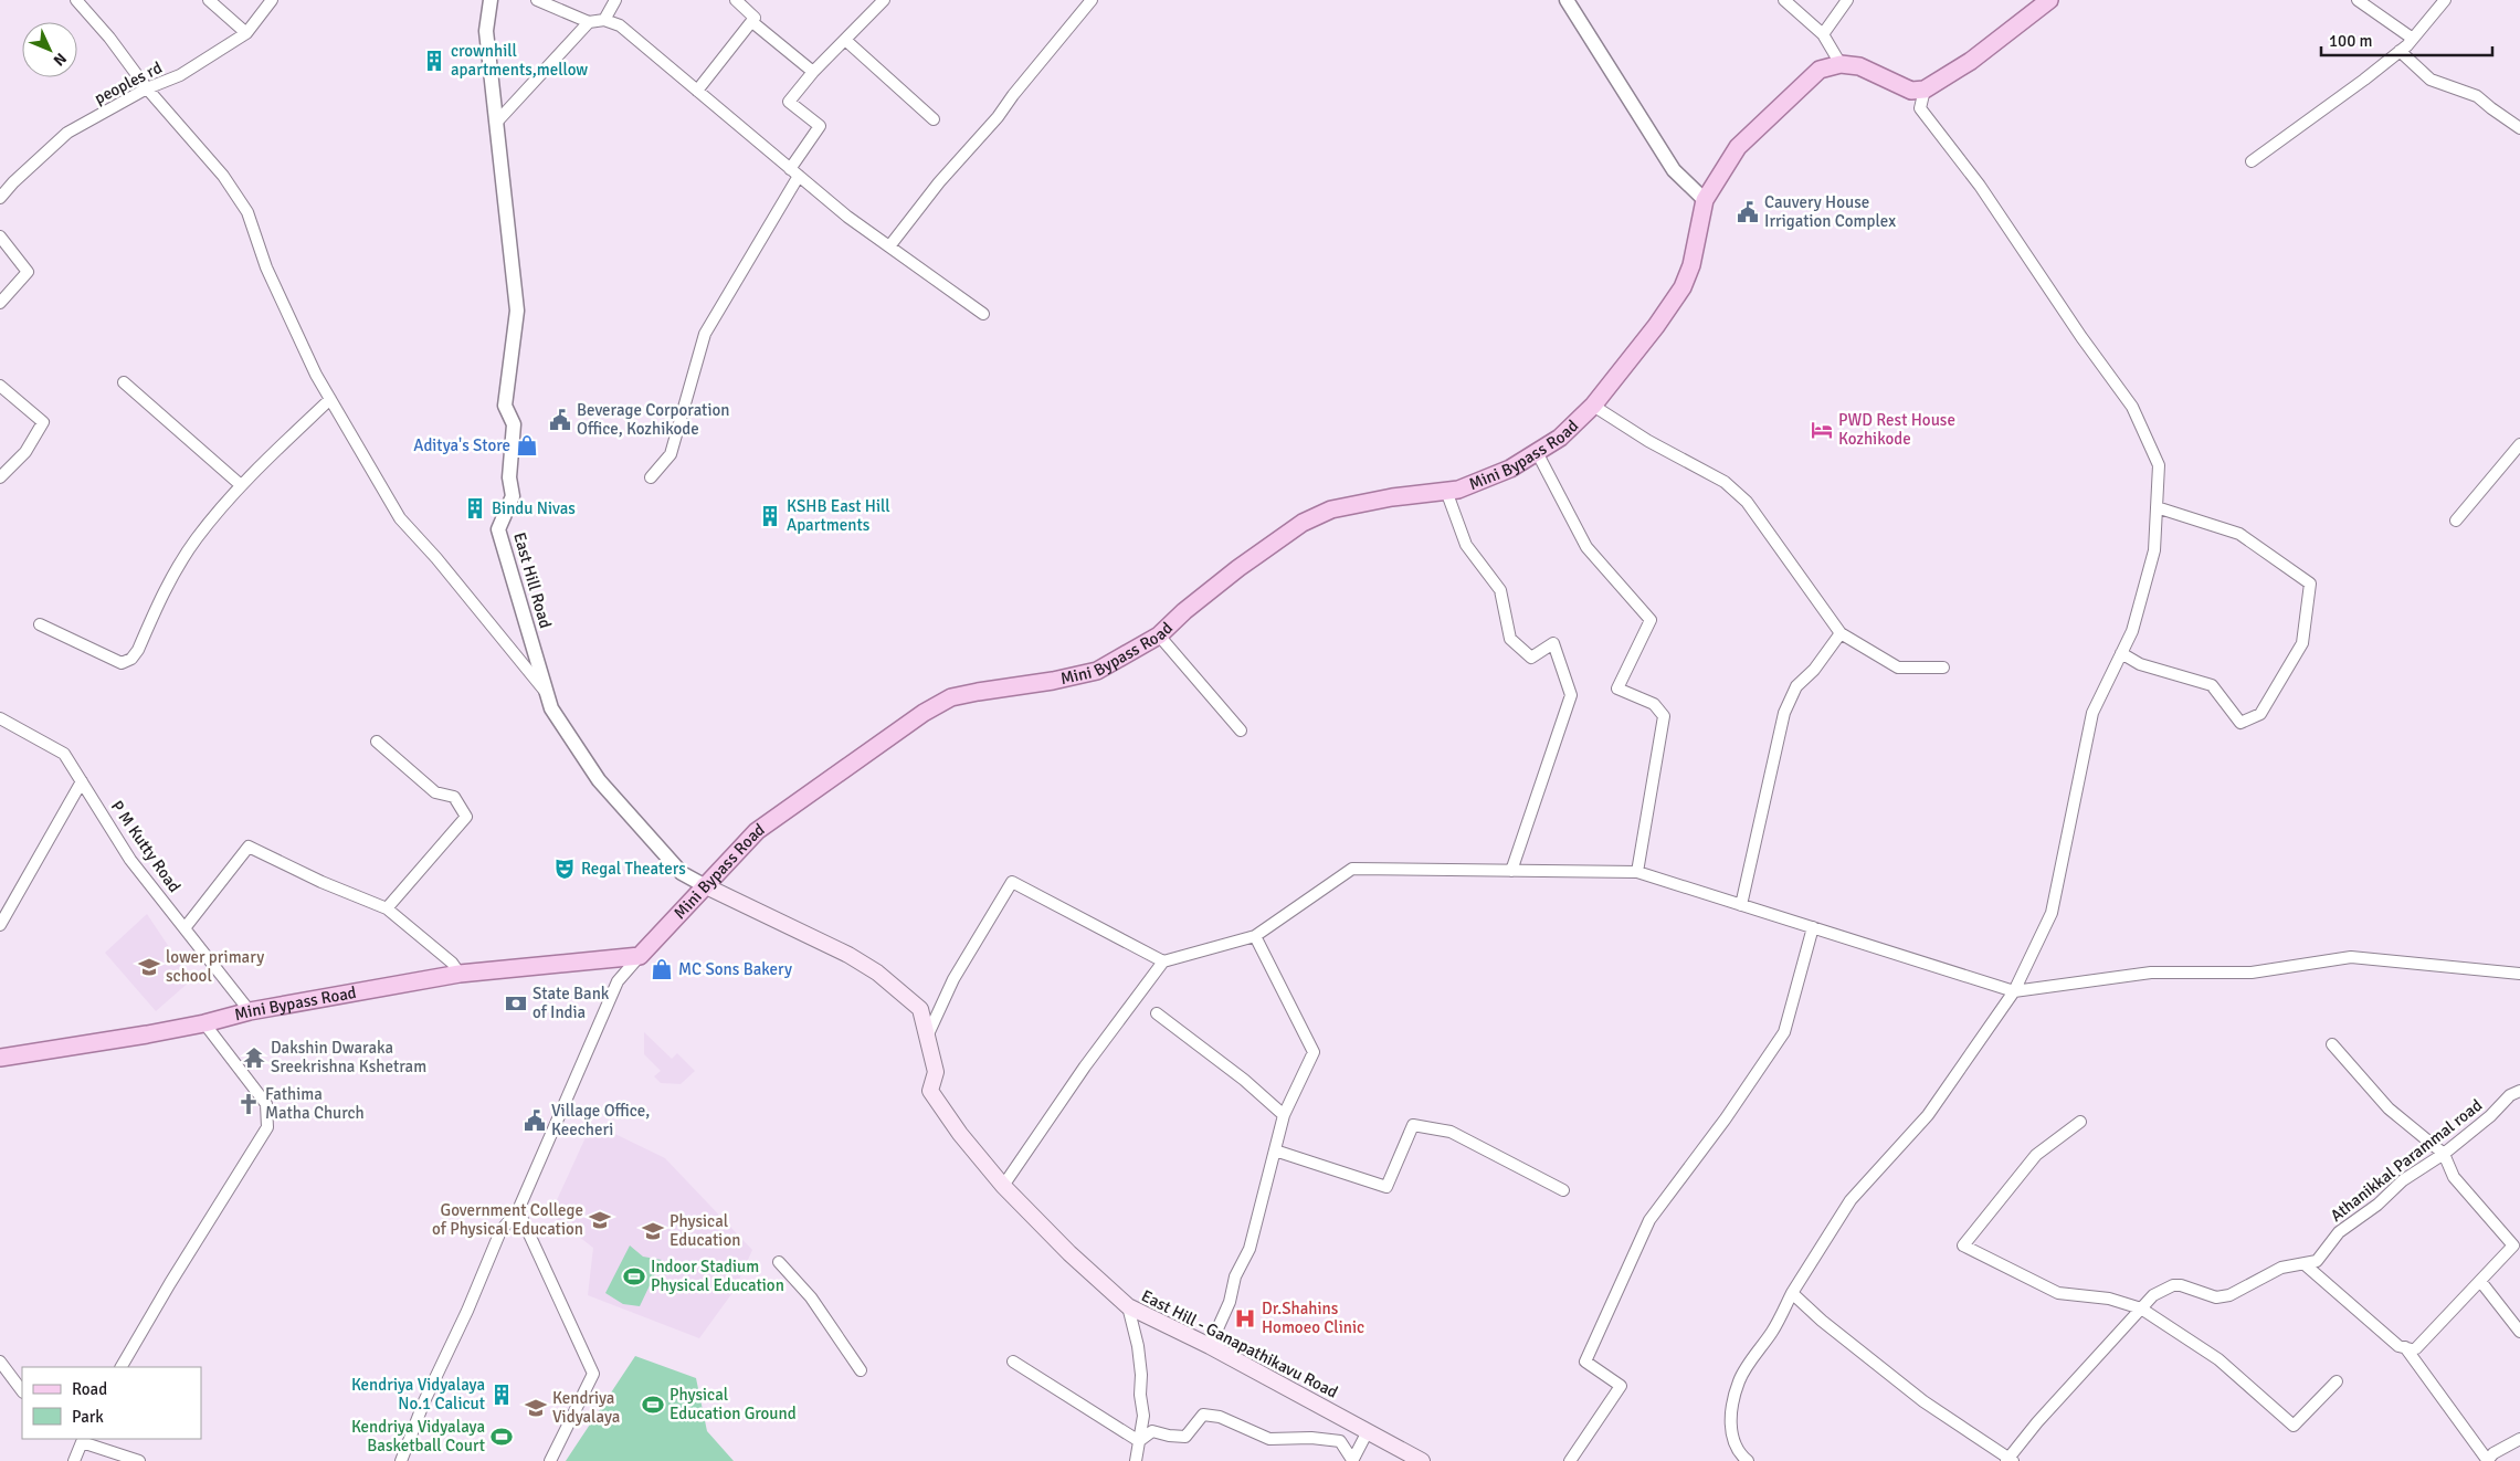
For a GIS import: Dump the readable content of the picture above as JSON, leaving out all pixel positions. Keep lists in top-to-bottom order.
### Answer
{
  "streets": {
    "main road": ["Mini Bypass Road", "East Hill - Ganapathikavu Road"],
    "street": [
      "peoples rd",
      "East Hill Road",
      "P M Kutty Road",
      "Athanikkal Parammal road"
    ]
  },
  "crossings": [
    ["Mini Bypass Road", "East Hill Road"],
    ["Mini Bypass Road", "P M Kutty Road"],
    ["Mini Bypass Road", "East Hill - Ganapathikavu Road"],
    ["East Hill Road", "East Hill - Ganapathikavu Road"]
  ],
  "places": {
    "building": [
      "crownhill apartments,mellow",
      "Bindu Nivas",
      "KSHB East Hill Apartments",
      "Kendriya Vidyalaya No.1 Calicut"
    ],
    "public building": ["Cauvery House Irrigation Complex", "Beverage Corporation Office, Kozhikode", "Village Office, Keecheri"],
    "hotel": ["PWD Rest House Kozhikode"],
    "shop": ["Aditya's Store", "MC Sons Bakery"],
    "theatre": ["Regal Theaters"],
    "school or university": [
      "lower primary school",
      "Government College of Physical Education",
      "Physical Education",
      "Kendriya Vidyalaya"
    ],
    "bank": ["State Bank of India"],
    "temple": ["Dakshin Dwaraka Sreekrishna Kshetram"],
    "church": ["Fathima Matha Church"],
    "sports": ["Indoor Stadium Physical Education", "Physical Education Ground", "Kendriya Vidyalaya Basketball Court"],
    "hospital": ["Dr.Shahins Homoeo Clinic"]
  },
  "legend": ["Road", "Park"],
  "scale_bar": "100 m",
  "north": "bottom right"
}
